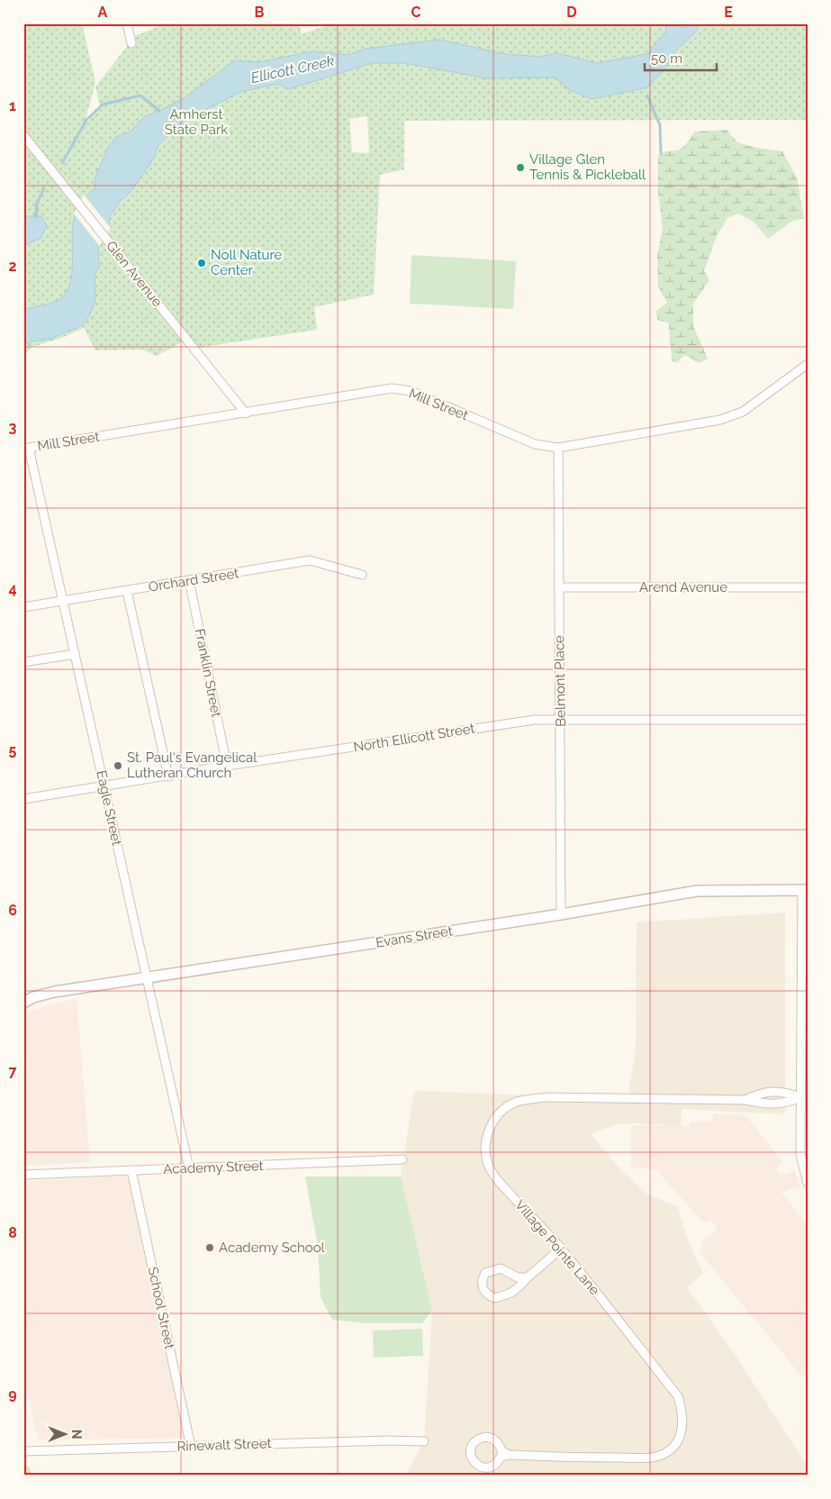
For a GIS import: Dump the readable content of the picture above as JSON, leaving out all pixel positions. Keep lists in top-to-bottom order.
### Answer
{
  "streets": {
    "street": [
      "Glen Avenue",
      "Mill Street",
      "Orchard Street",
      "Arend Avenue",
      "Franklin Street",
      "Belmont Place",
      "North Ellicott Street",
      "Eagle Street",
      "Evans Street",
      "Academy Street",
      "Village Pointe Lane",
      "School Street",
      "Rinewalt Street"
    ]
  },
  "crossings": [
    ["Glen Avenue", "Mill Street"],
    ["Mill Street", "Belmont Place"],
    ["Mill Street", "Eagle Street"],
    ["Orchard Street", "Franklin Street"],
    ["Orchard Street", "Eagle Street"],
    ["Arend Avenue", "Belmont Place"],
    ["Franklin Street", "North Ellicott Street"],
    ["Belmont Place", "North Ellicott Street"],
    ["Belmont Place", "Evans Street"],
    ["North Ellicott Street", "Eagle Street"],
    ["Eagle Street", "Evans Street"],
    ["Eagle Street", "Academy Street"],
    ["Academy Street", "School Street"],
    ["School Street", "Rinewalt Street"]
  ],
  "water": ["Ellicott Creek"],
  "parks": ["Amherst State Park"],
  "places": [
    "Village Glen Tennis & Pickleball",
    "Noll Nature Center",
    "St. Paul's Evangelical Lutheran Church",
    "Academy School"
  ],
  "scale_bar": "50 m",
  "north": "right",
  "grid": {
    "columns": [
      "A",
      "B",
      "C",
      "D",
      "E"
    ],
    "rows": [
      "1",
      "2",
      "3",
      "4",
      "5",
      "6",
      "7",
      "8",
      "9"
    ]
  }
}
